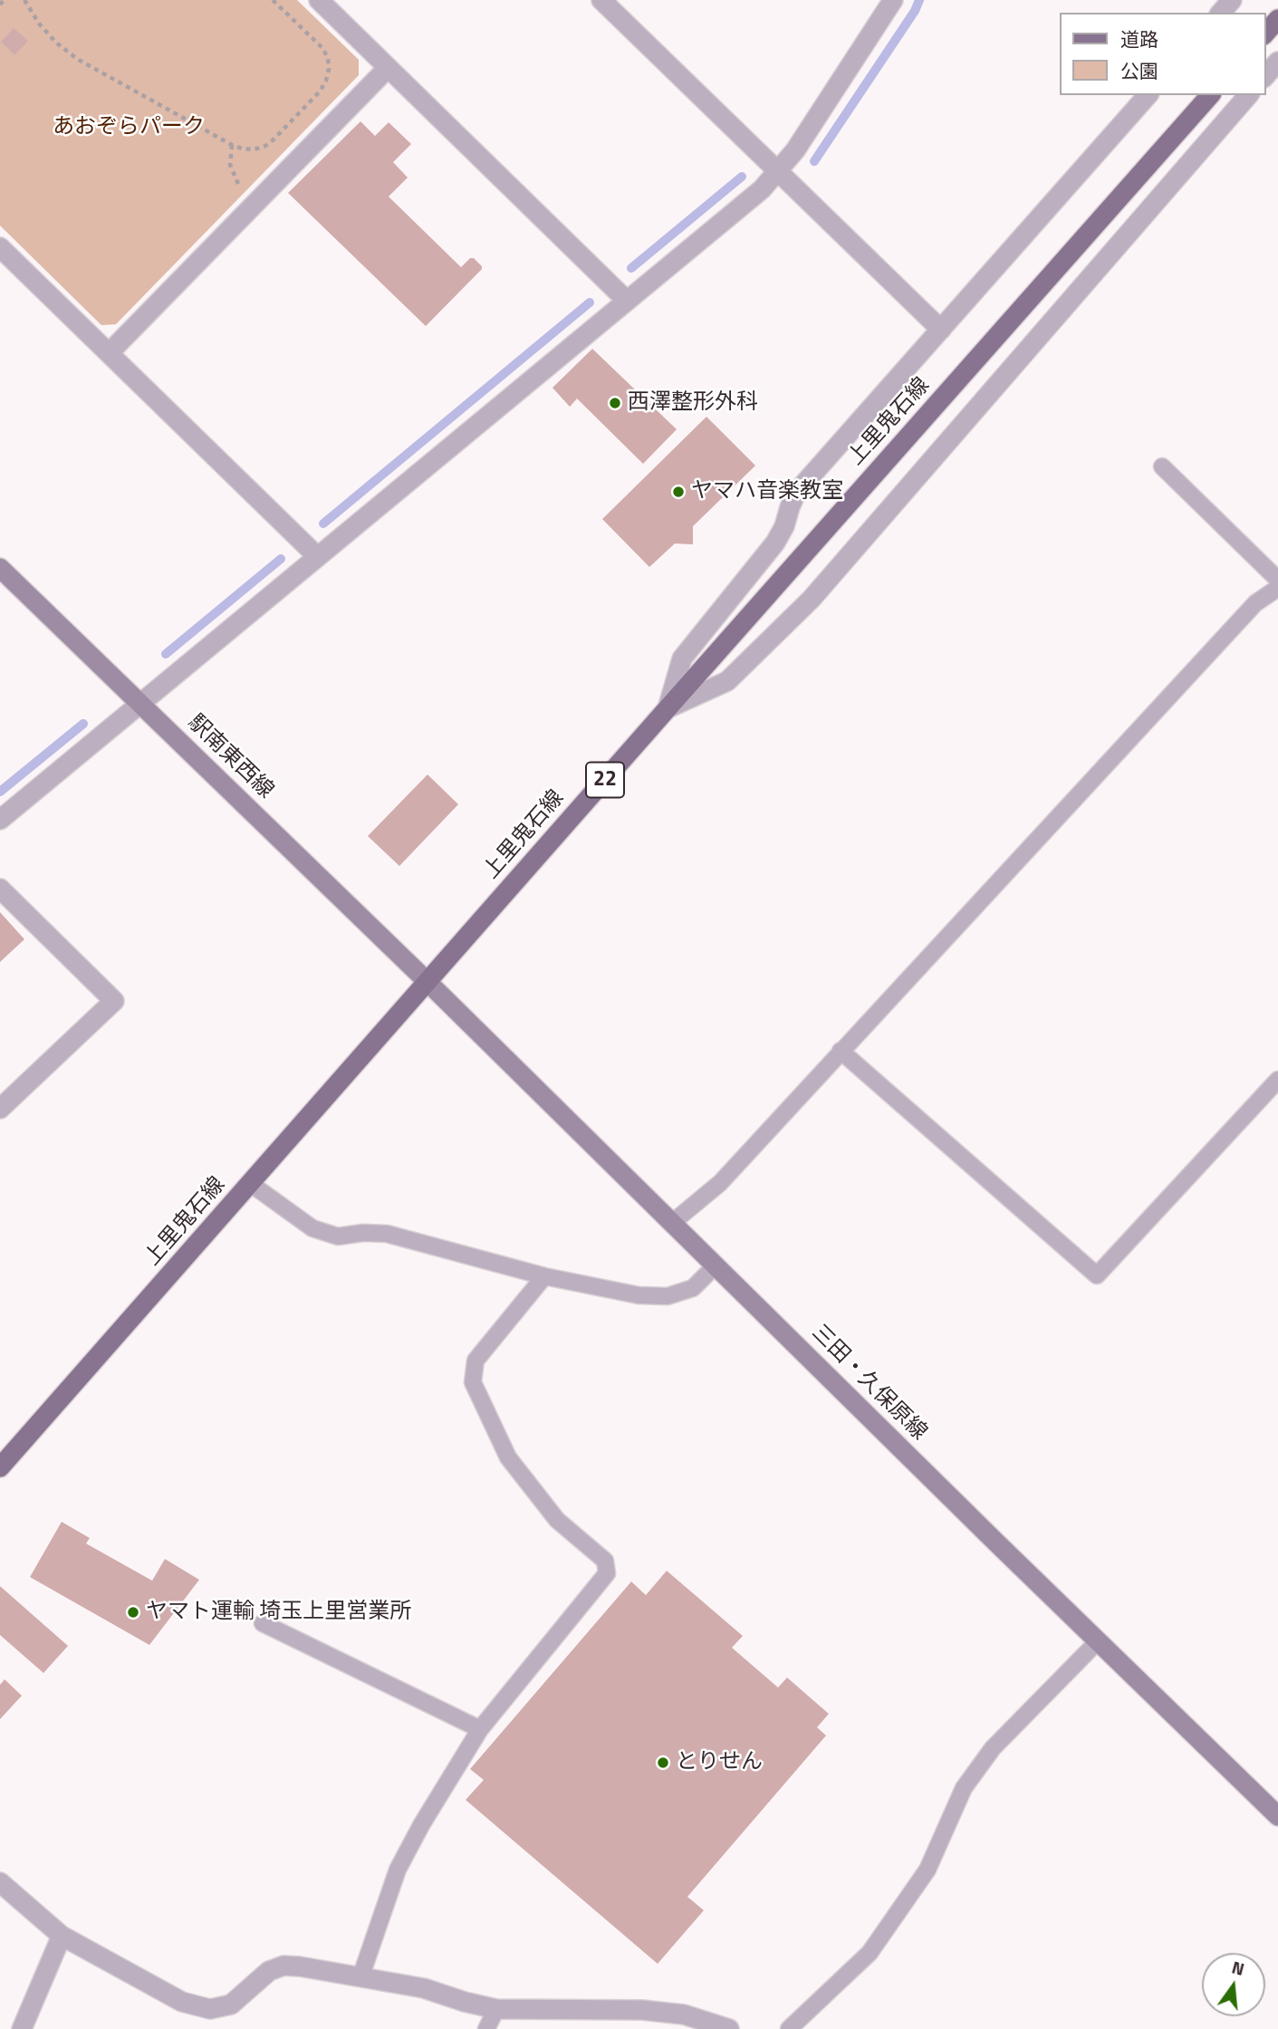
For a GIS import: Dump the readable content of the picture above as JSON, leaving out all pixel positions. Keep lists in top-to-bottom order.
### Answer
{
  "streets": {
    "main road": ["上里鬼石線", "22"],
    "street": ["駅南東西線", "三田・久保原線"]
  },
  "crossings": [
    ["上里鬼石線", "駅南東西線"],
    ["上里鬼石線", "三田・久保原線"],
    ["駅南東西線", "三田・久保原線"]
  ],
  "parks": ["あおぞらパーク"],
  "places": [
    "西澤整形外科",
    "ヤマハ音楽教室",
    "ヤマト運輸 埼玉上里営業所",
    "とりせん"
  ],
  "legend": ["道路", "公園"],
  "north": "top"
}
